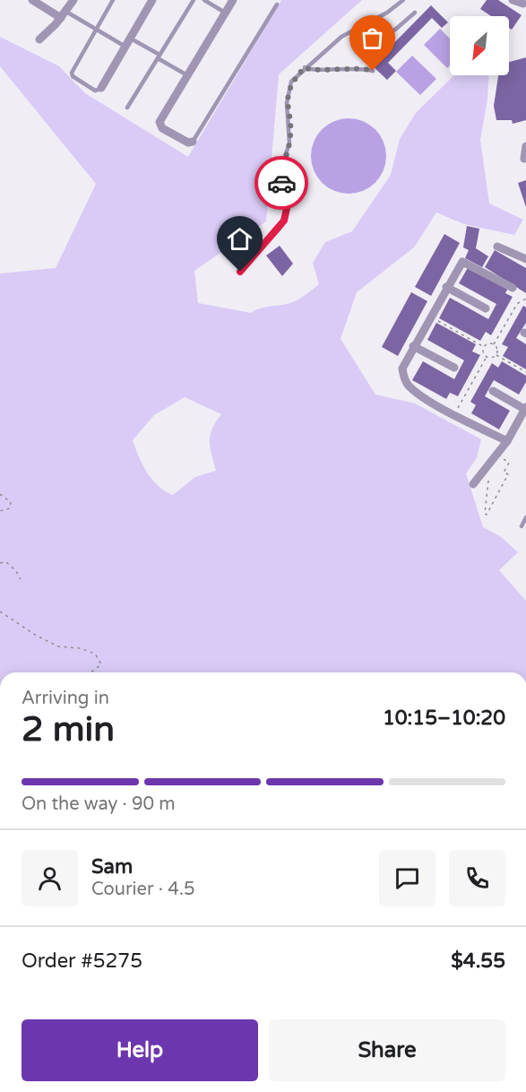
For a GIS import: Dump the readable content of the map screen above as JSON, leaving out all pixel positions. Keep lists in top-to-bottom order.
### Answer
{
  "north": "bottom left",
  "page": {
    "heading": ["2 min", "Arriving in", "10:15–10:20"],
    "panel": [
      "Sam",
      "Courier · 4.5",
      "Order #5275",
      "$4.55"
    ],
    "bar": "On the way · 90 m",
    "buttons": ["Help", "Share"]
  }
}
